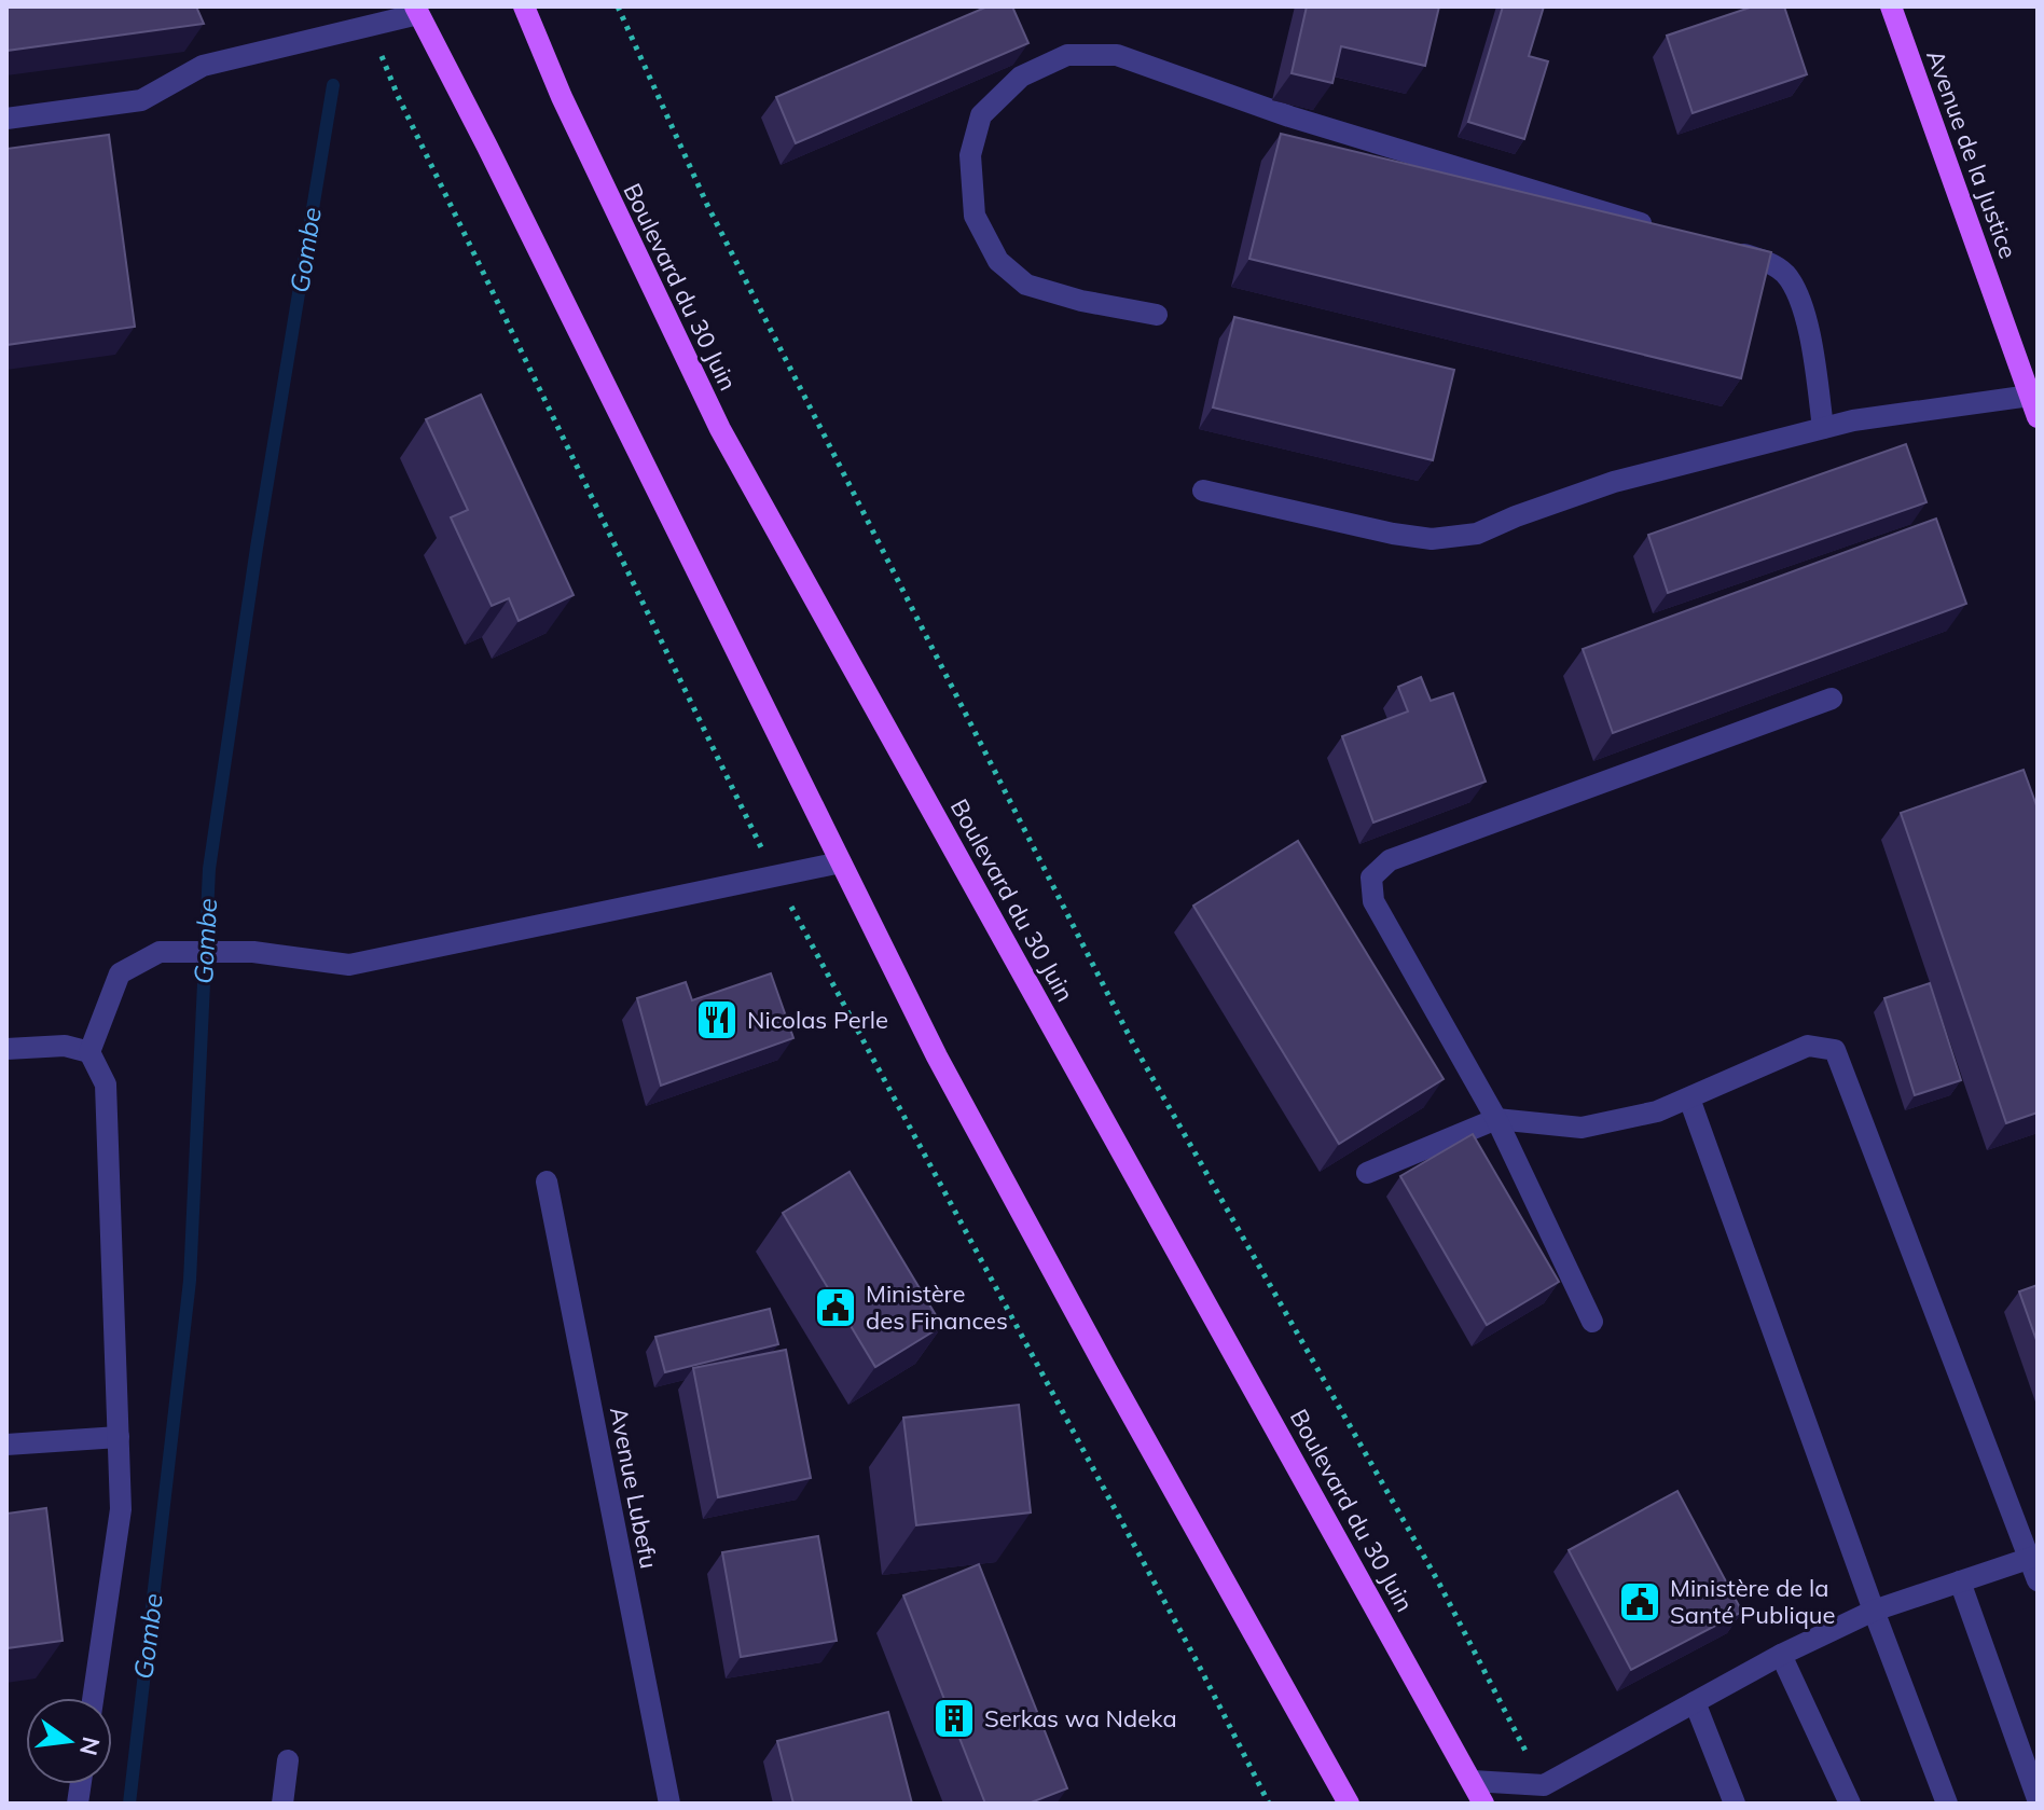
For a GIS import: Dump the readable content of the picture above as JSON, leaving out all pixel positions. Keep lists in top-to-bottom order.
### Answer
{
  "streets": {
    "main road": ["Avenue de la Justice", "Boulevard du 30 Juin"],
    "street": ["Avenue Lubefu"]
  },
  "water": ["Gombe"],
  "places": {
    "restaurant": ["Nicolas Perle"],
    "public building": ["Ministère des Finances", "Ministère de la Santé Publique"],
    "building": ["Serkas wa Ndeka"]
  },
  "north": "right"
}
